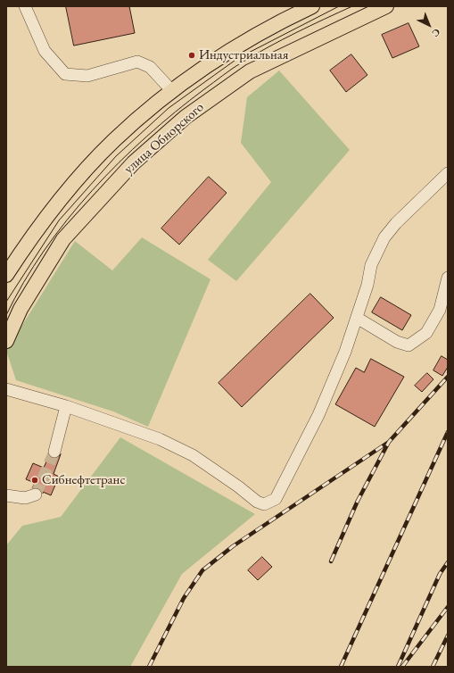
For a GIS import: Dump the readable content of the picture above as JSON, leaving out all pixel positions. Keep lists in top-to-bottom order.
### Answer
{
  "streets": {
    "main road": ["улица Обнорского"]
  },
  "places": ["Индустриальная", "Сибнефтетранс"],
  "north": "bottom right"
}
